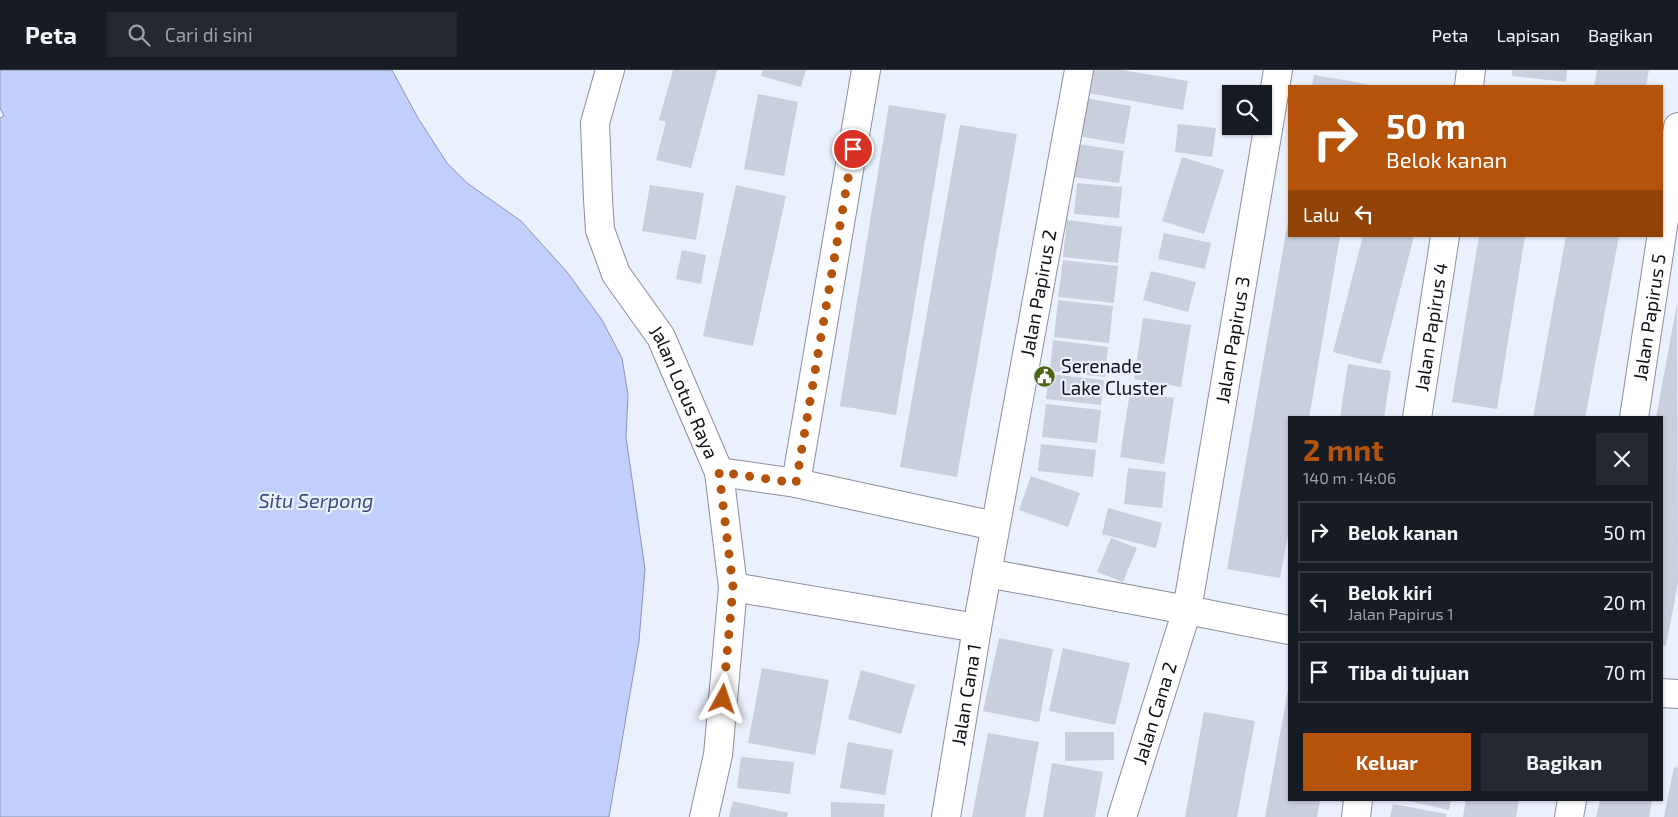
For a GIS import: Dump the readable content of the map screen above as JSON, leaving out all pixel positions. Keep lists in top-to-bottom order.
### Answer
{
  "streets": {
    "street": [
      "Jalan Papirus 2",
      "Jalan Papirus 5",
      "Jalan Papirus 4",
      "Jalan Papirus 3",
      "Jalan Lotus Raya",
      "Jalan Cana 1",
      "Jalan Cana 2"
    ]
  },
  "crossings": [
    ["Jalan Papirus 2", "Jalan Cana 1"],
    ["Jalan Papirus 3", "Jalan Cana 2"]
  ],
  "water": ["Situ Serpong"],
  "places": {
    "public building": ["Serenade Lake Cluster"]
  },
  "page": {
    "header": "Peta",
    "search": "Cari di sini",
    "nav": ["Peta", "Lapisan", "Bagikan"],
    "turn": ["50 m", "Belok kanan"],
    "then": "Lalu",
    "heading": ["2 mnt", "140 m · 14:06"],
    "list": [
      {
        "name": "Belok kanan",
        "value": "50 m"
      },
      {
        "name": "Belok kiri",
        "note": "Jalan Papirus 1",
        "value": "20 m"
      },
      {
        "name": "Tiba di tujuan",
        "value": "70 m"
      }
    ],
    "buttons": ["Keluar", "Bagikan"]
  }
}
